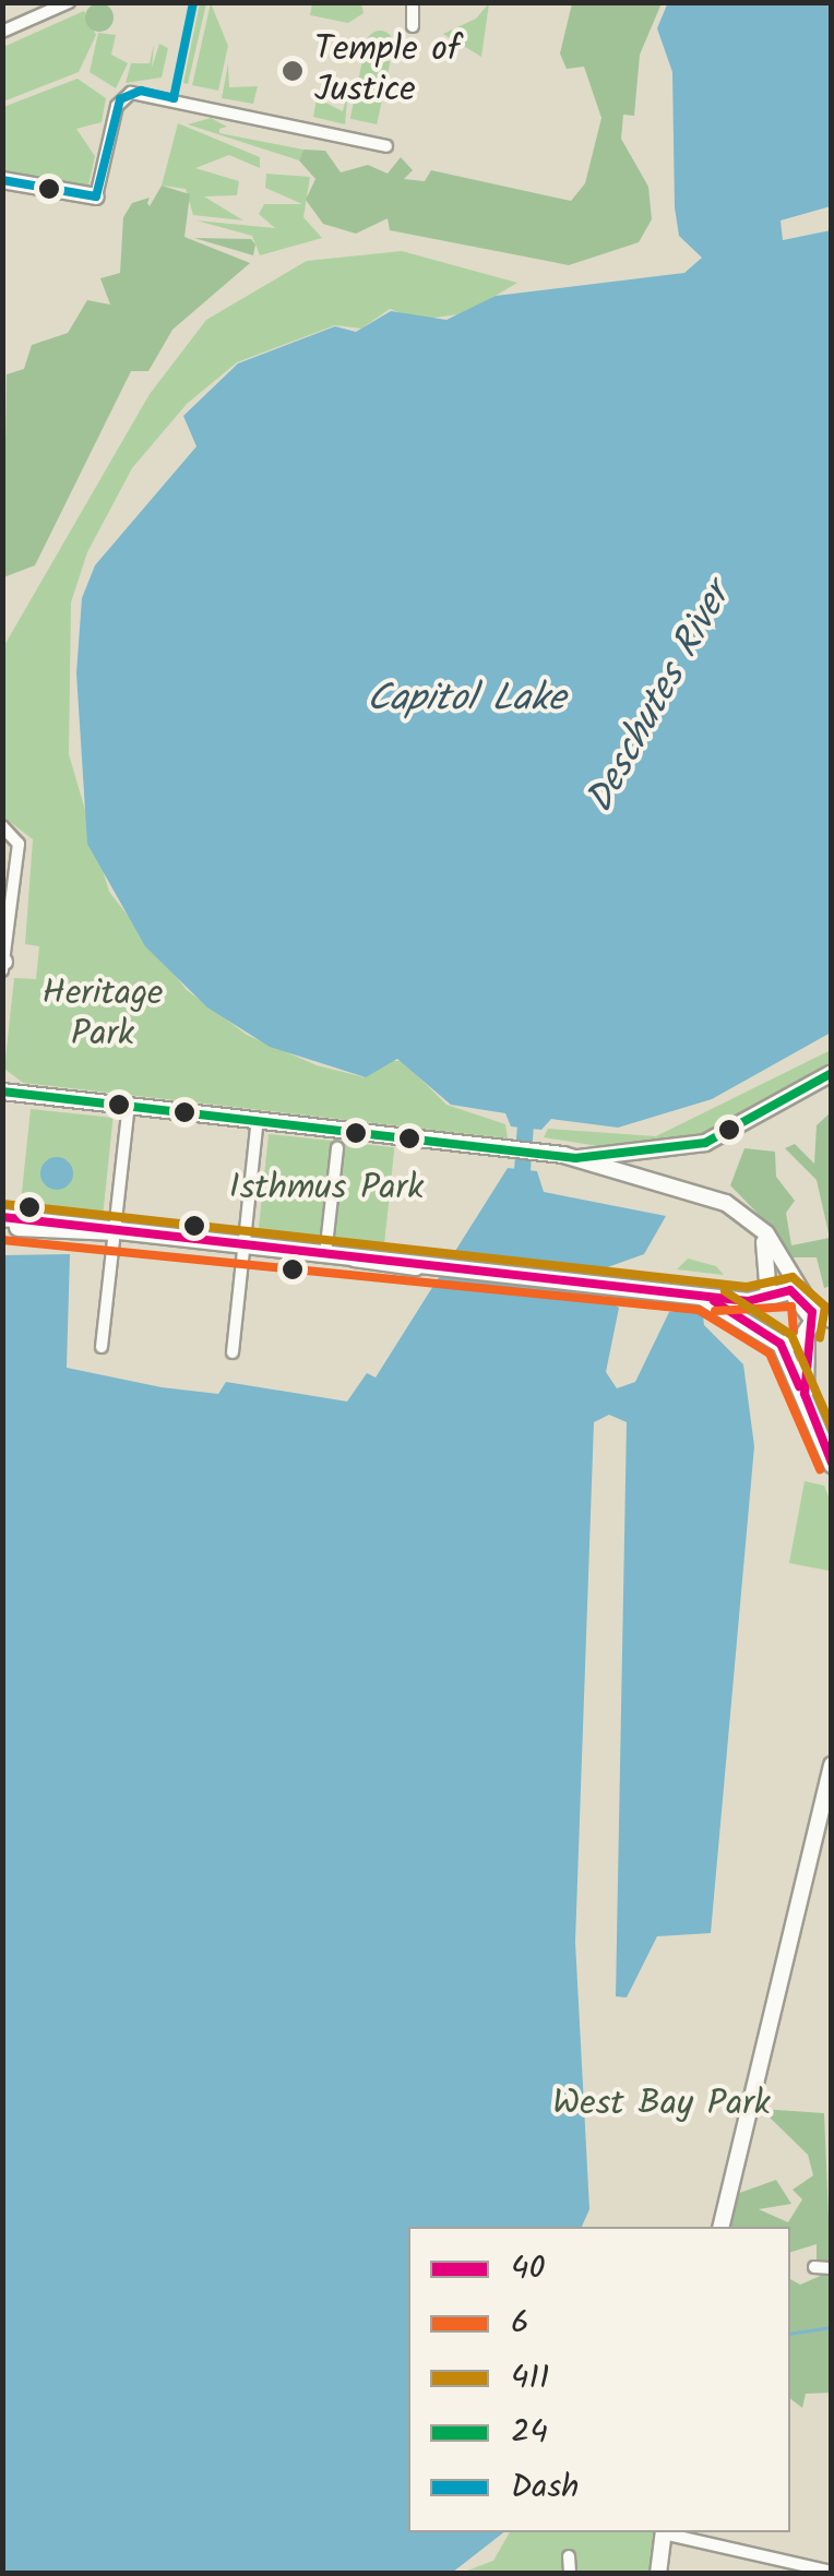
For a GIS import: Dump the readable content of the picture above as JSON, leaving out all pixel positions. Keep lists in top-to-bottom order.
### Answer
{
  "water": ["Deschutes River", "Capitol Lake"],
  "parks": ["Heritage Park", "Isthmus Park", "West Bay Park"],
  "places": ["Temple of Justice"],
  "lines": [
    "transit line Dash",
    "transit line 24",
    "transit line 411",
    "transit line 40",
    "transit line 6"
  ],
  "legend": [
    "40",
    "6",
    "411",
    "24",
    "Dash"
  ]
}
